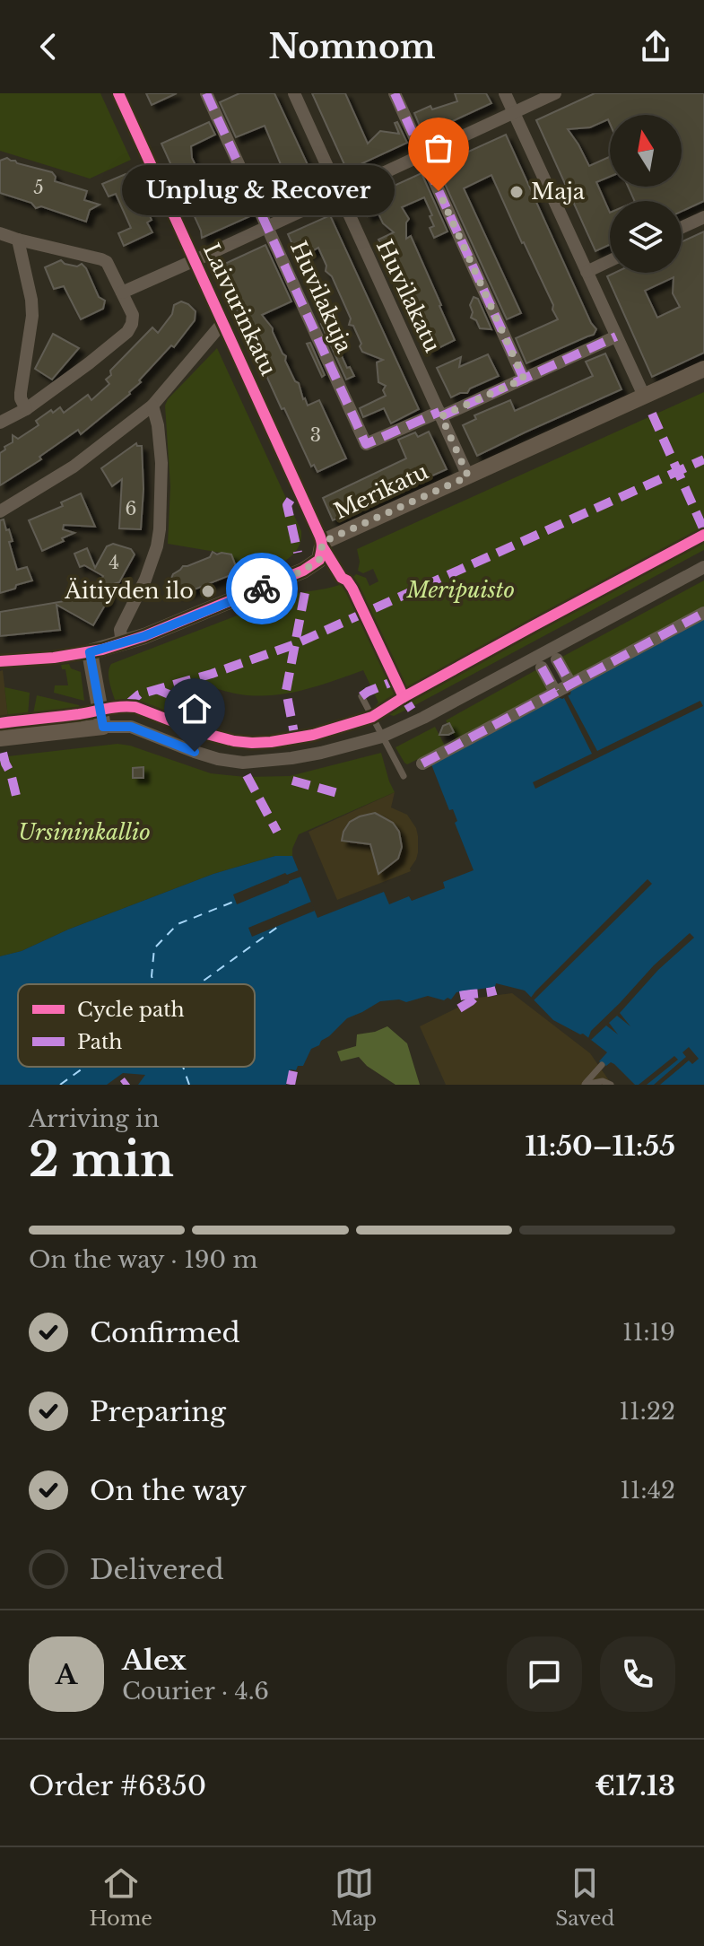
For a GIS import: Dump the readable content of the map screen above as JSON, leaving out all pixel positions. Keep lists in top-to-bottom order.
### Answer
{
  "streets": {
    "street": [
      "Huvilakatu",
      "Huvilakuja",
      "Laivurinkatu",
      "Merikatu"
    ]
  },
  "crossings": [
    ["Huvilakatu", "Huvilakuja"],
    ["Huvilakatu", "Merikatu"],
    ["Laivurinkatu", "Merikatu"]
  ],
  "parks": ["Meripuisto", "Ursininkallio"],
  "places": ["Unplug & Recover", "Maja", "Äitiyden ilo"],
  "house_numbers": [
    "5",
    "3",
    "6",
    "4"
  ],
  "legend": ["Cycle path", "Path"],
  "north": "top",
  "page": {
    "header": "Nomnom",
    "bubble": "Unplug & Recover",
    "heading": ["2 min", "Arriving in", "11:50–11:55"],
    "panel": [
      "Alex",
      "Courier · 4.6",
      "Order #6350",
      "€17.13"
    ],
    "bar": "On the way · 190 m",
    "list": [
      ["Confirmed", "11:19"],
      ["Preparing", "11:22"],
      ["On the way", "11:42"],
      "Delivered"
    ],
    "round": "A",
    "tabs": ["Home", "Map", "Saved"]
  }
}
